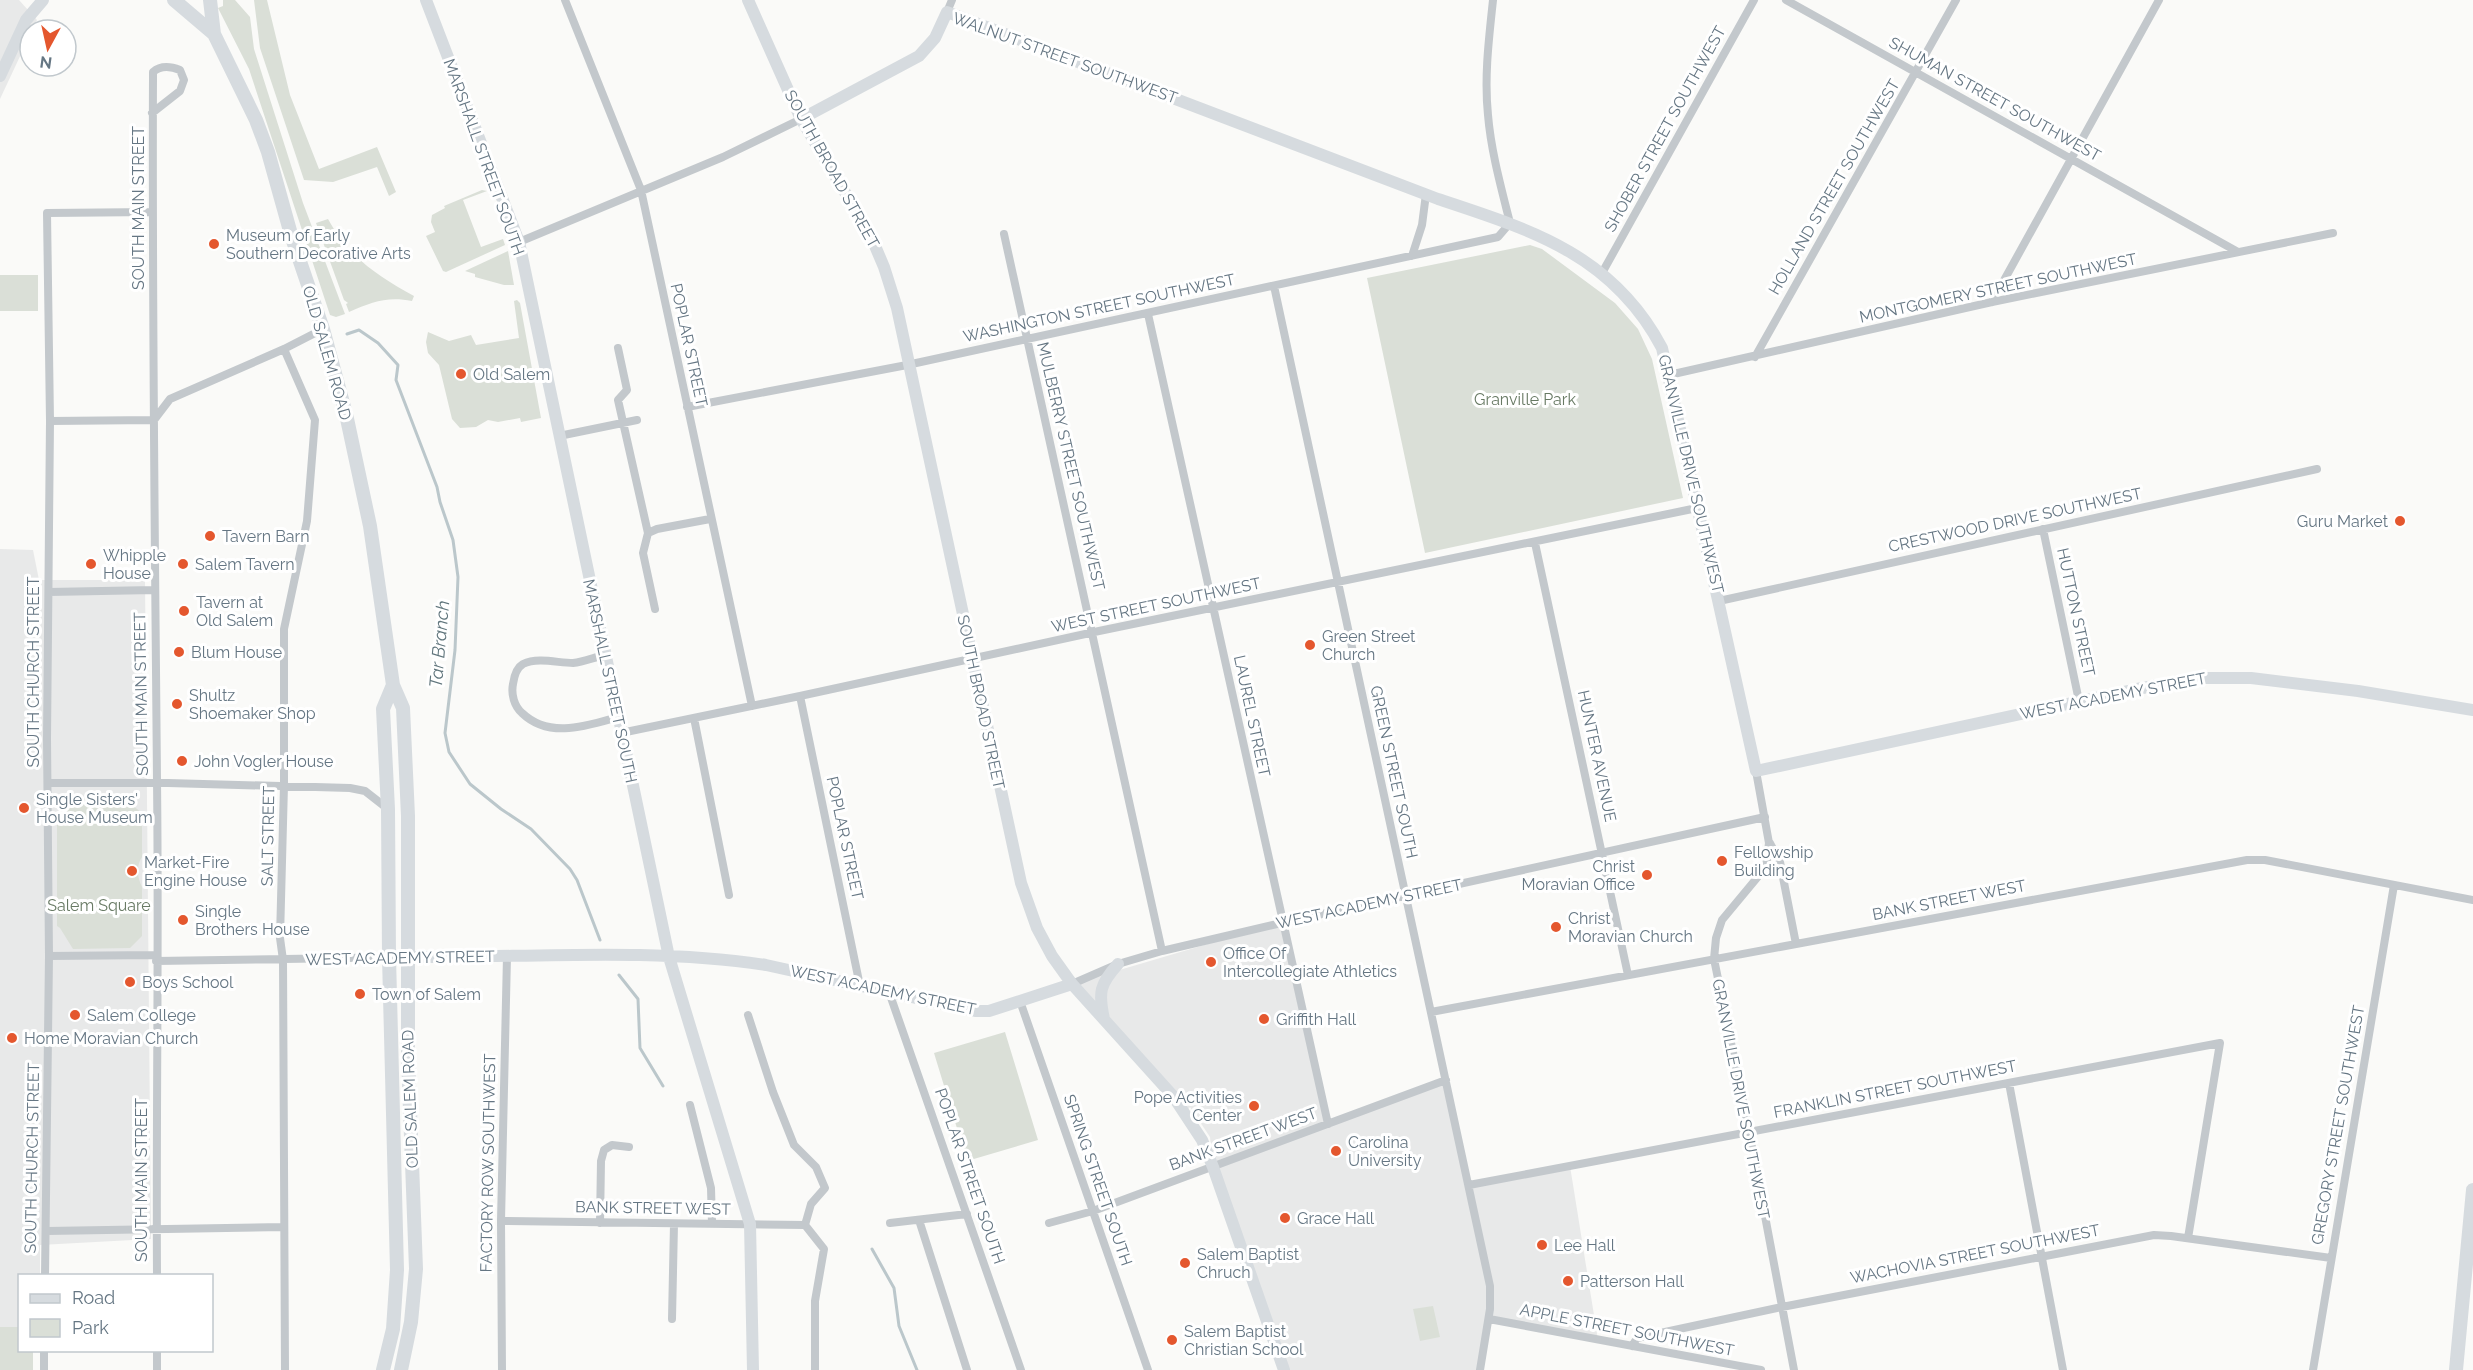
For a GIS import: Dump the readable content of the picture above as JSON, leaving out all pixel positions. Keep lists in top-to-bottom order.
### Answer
{
  "streets": {
    "main road": ["OLD SALEM ROAD"],
    "street": [
      "WALNUT STREET SOUTHWEST",
      "SHUMAN STREET SOUTHWEST",
      "SHOBER STREET SOUTHWEST",
      "MARSHALL STREET SOUTH",
      "SOUTH BROAD STREET",
      "HOLLAND STREET SOUTHWEST",
      "SOUTH MAIN STREET",
      "MONTGOMERY STREET SOUTHWEST",
      "WASHINGTON STREET SOUTHWEST",
      "POPLAR STREET",
      "MULBERRY STREET SOUTHWEST",
      "GRANVILLE DRIVE SOUTHWEST",
      "CRESTWOOD DRIVE SOUTHWEST",
      "WEST STREET SOUTHWEST",
      "HUTTON STREET",
      "SOUTH CHURCH STREET",
      "WEST ACADEMY STREET",
      "LAUREL STREET",
      "HUNTER AVENUE",
      "GREEN STREET SOUTH",
      "SALT STREET",
      "BANK STREET WEST",
      "FRANKLIN STREET SOUTHWEST",
      "GREGORY STREET SOUTHWEST",
      "FACTORY ROW SOUTHWEST",
      "POPLAR STREET SOUTH",
      "SPRING STREET SOUTH",
      "WACHOVIA STREET SOUTHWEST",
      "APPLE STREET SOUTHWEST"
    ]
  },
  "crossings": [
    ["WALNUT STREET SOUTHWEST", "MARSHALL STREET SOUTH"],
    ["WALNUT STREET SOUTHWEST", "SOUTH BROAD STREET"],
    ["WALNUT STREET SOUTHWEST", "WASHINGTON STREET SOUTHWEST"],
    ["WALNUT STREET SOUTHWEST", "POPLAR STREET"],
    ["WALNUT STREET SOUTHWEST", "GRANVILLE DRIVE SOUTHWEST"],
    ["SHUMAN STREET SOUTHWEST", "HOLLAND STREET SOUTHWEST"],
    ["SHUMAN STREET SOUTHWEST", "MONTGOMERY STREET SOUTHWEST"],
    ["SHOBER STREET SOUTHWEST", "GRANVILLE DRIVE SOUTHWEST"],
    ["MARSHALL STREET SOUTH", "WEST STREET SOUTHWEST"],
    ["MARSHALL STREET SOUTH", "WEST ACADEMY STREET"],
    ["MARSHALL STREET SOUTH", "BANK STREET WEST"],
    ["SOUTH BROAD STREET", "WASHINGTON STREET SOUTHWEST"],
    ["SOUTH BROAD STREET", "WEST STREET SOUTHWEST"],
    ["SOUTH BROAD STREET", "WEST ACADEMY STREET"],
    ["SOUTH BROAD STREET", "BANK STREET WEST"],
    ["HOLLAND STREET SOUTHWEST", "MONTGOMERY STREET SOUTHWEST"],
    ["SOUTH MAIN STREET", "SOUTH CHURCH STREET"],
    ["SOUTH MAIN STREET", "WEST ACADEMY STREET"],
    ["MONTGOMERY STREET SOUTHWEST", "GRANVILLE DRIVE SOUTHWEST"],
    ["WASHINGTON STREET SOUTHWEST", "POPLAR STREET"],
    ["WASHINGTON STREET SOUTHWEST", "MULBERRY STREET SOUTHWEST"],
    ["WASHINGTON STREET SOUTHWEST", "GRANVILLE DRIVE SOUTHWEST"],
    ["WASHINGTON STREET SOUTHWEST", "LAUREL STREET"],
    ["WASHINGTON STREET SOUTHWEST", "GREEN STREET SOUTH"],
    ["POPLAR STREET", "WEST STREET SOUTHWEST"],
    ["POPLAR STREET", "WEST ACADEMY STREET"],
    ["OLD SALEM ROAD", "WEST ACADEMY STREET"],
    ["MULBERRY STREET SOUTHWEST", "WEST STREET SOUTHWEST"],
    ["MULBERRY STREET SOUTHWEST", "WEST ACADEMY STREET"],
    ["GRANVILLE DRIVE SOUTHWEST", "CRESTWOOD DRIVE SOUTHWEST"],
    ["GRANVILLE DRIVE SOUTHWEST", "WEST STREET SOUTHWEST"],
    ["GRANVILLE DRIVE SOUTHWEST", "WEST ACADEMY STREET"],
    ["GRANVILLE DRIVE SOUTHWEST", "BANK STREET WEST"],
    ["GRANVILLE DRIVE SOUTHWEST", "FRANKLIN STREET SOUTHWEST"],
    ["GRANVILLE DRIVE SOUTHWEST", "WACHOVIA STREET SOUTHWEST"],
    ["CRESTWOOD DRIVE SOUTHWEST", "HUTTON STREET"],
    ["WEST STREET SOUTHWEST", "LAUREL STREET"],
    ["WEST STREET SOUTHWEST", "HUNTER AVENUE"],
    ["WEST STREET SOUTHWEST", "GREEN STREET SOUTH"],
    ["HUTTON STREET", "WEST ACADEMY STREET"],
    ["SOUTH CHURCH STREET", "WEST ACADEMY STREET"],
    ["WEST ACADEMY STREET", "LAUREL STREET"],
    ["WEST ACADEMY STREET", "HUNTER AVENUE"],
    ["WEST ACADEMY STREET", "GREEN STREET SOUTH"],
    ["WEST ACADEMY STREET", "SALT STREET"],
    ["WEST ACADEMY STREET", "FACTORY ROW SOUTHWEST"],
    ["WEST ACADEMY STREET", "POPLAR STREET SOUTH"],
    ["WEST ACADEMY STREET", "SPRING STREET SOUTH"],
    ["LAUREL STREET", "BANK STREET WEST"],
    ["HUNTER AVENUE", "BANK STREET WEST"],
    ["GREEN STREET SOUTH", "BANK STREET WEST"],
    ["GREEN STREET SOUTH", "FRANKLIN STREET SOUTHWEST"],
    ["GREEN STREET SOUTH", "APPLE STREET SOUTHWEST"],
    ["BANK STREET WEST", "GREGORY STREET SOUTHWEST"],
    ["BANK STREET WEST", "FACTORY ROW SOUTHWEST"],
    ["BANK STREET WEST", "SPRING STREET SOUTH"],
    ["FRANKLIN STREET SOUTHWEST", "WACHOVIA STREET SOUTHWEST"],
    ["GREGORY STREET SOUTHWEST", "WACHOVIA STREET SOUTHWEST"],
    ["WACHOVIA STREET SOUTHWEST", "APPLE STREET SOUTHWEST"]
  ],
  "water": ["Tar Branch"],
  "parks": ["Granville Park", "Salem Square"],
  "places": [
    "Museum of Early Southern Decorative Arts",
    "Old Salem",
    "Guru Market",
    "Tavern Barn",
    "Whipple House",
    "Salem Tavern",
    "Tavern at Old Salem",
    "Green Street Church",
    "Blum House",
    "Shultz Shoemaker Shop",
    "John Vogler House",
    "Single Sisters' House Museum",
    "Fellowship Building",
    "Market-Fire Engine House",
    "Christ Moravian Office",
    "Single Brothers House",
    "Christ Moravian Church",
    "Office Of Intercollegiate Athletics",
    "Boys School",
    "Town of Salem",
    "Salem College",
    "Griffith Hall",
    "Home Moravian Church",
    "Pope Activities Center",
    "Carolina University",
    "Grace Hall",
    "Lee Hall",
    "Salem Baptist Chruch",
    "Patterson Hall",
    "Salem Baptist Christian School"
  ],
  "legend": ["Road", "Park"],
  "north": "bottom"
}
